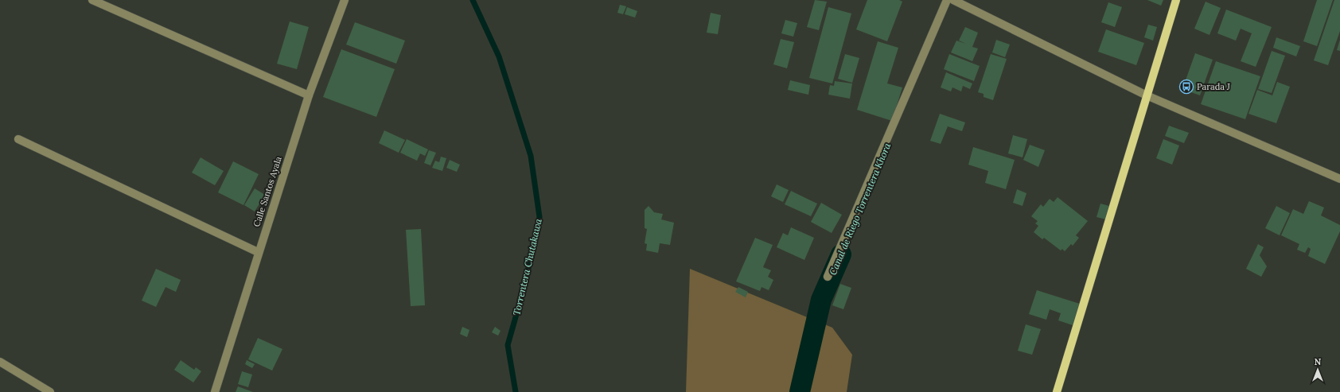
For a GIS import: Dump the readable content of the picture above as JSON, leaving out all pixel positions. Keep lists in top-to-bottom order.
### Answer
{
  "streets": {
    "street": ["Calle Santos Ayala"]
  },
  "water": ["Canal de Riego Torrentera Khora", "Torrentera Chutakawa"],
  "places": {
    "bus stop": ["Parada J"]
  },
  "north": "top"
}
